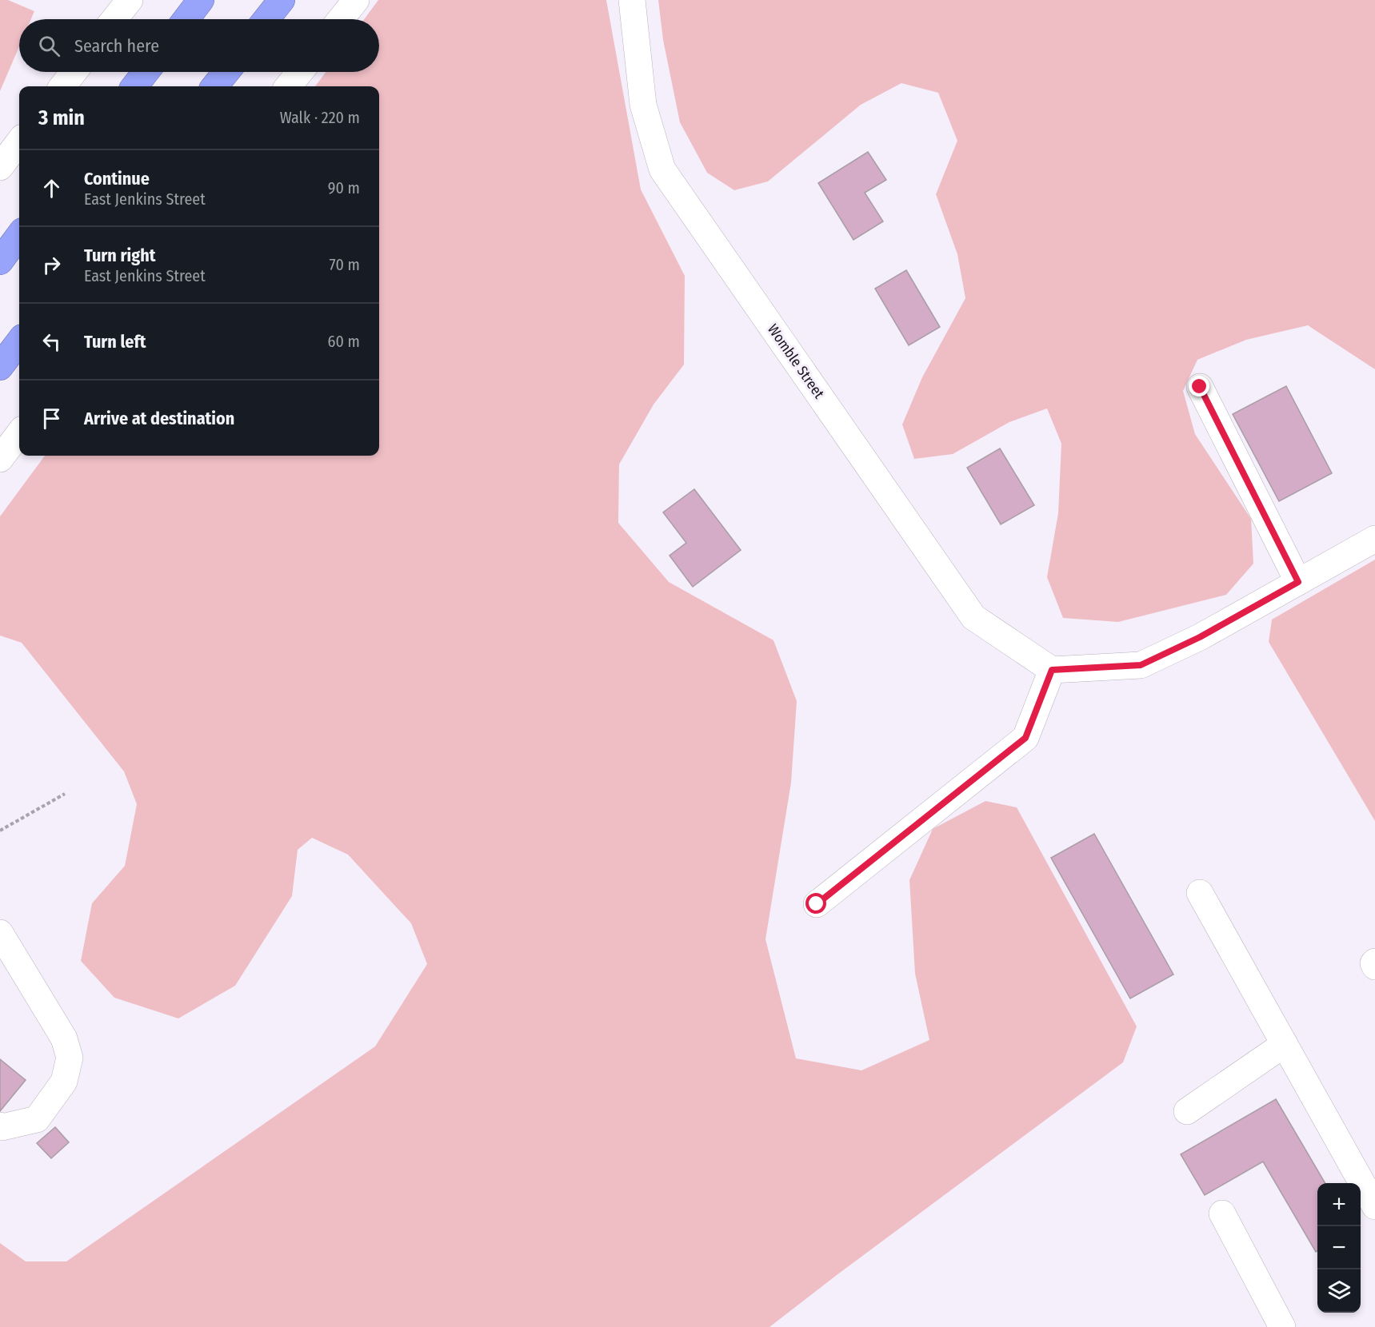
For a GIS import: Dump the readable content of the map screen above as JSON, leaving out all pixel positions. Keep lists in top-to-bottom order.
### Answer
{
  "streets": {
    "street": ["Womble Street"]
  },
  "page": {
    "search": "Search here",
    "heading": ["3 min", "Walk · 220 m"],
    "list": [
      ["Continue", "East Jenkins Street", "90 m"],
      ["Turn right", "East Jenkins Street", "70 m"],
      ["Turn left", "60 m"],
      "Arrive at destination"
    ],
    "map_buttons": ["+", "−"]
  }
}
